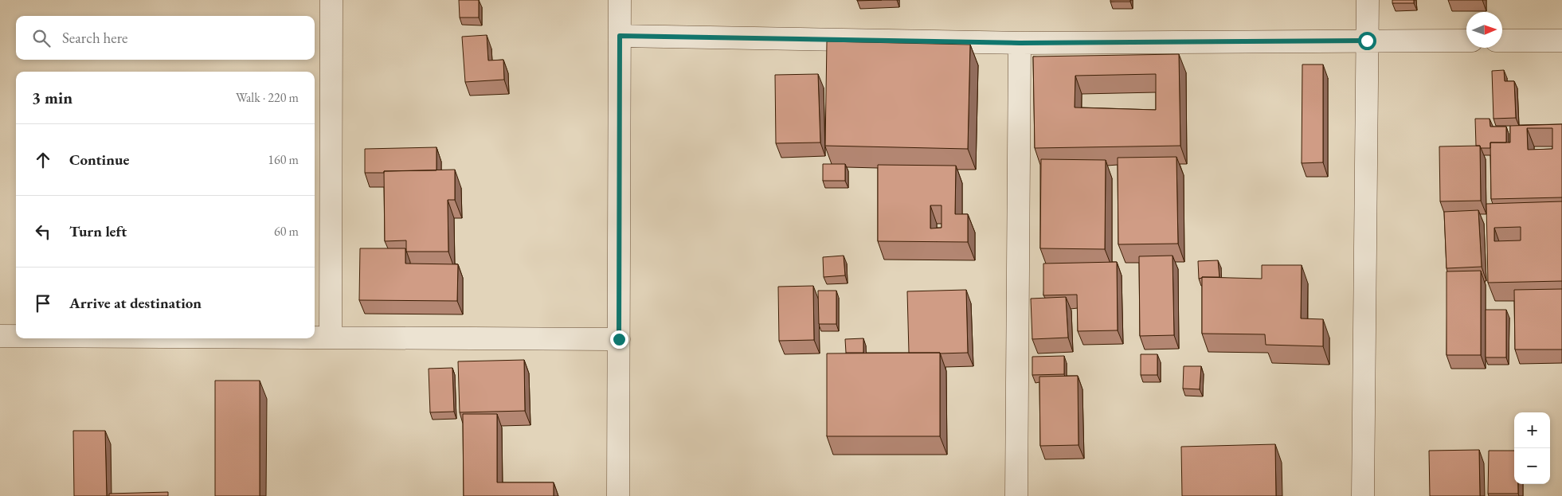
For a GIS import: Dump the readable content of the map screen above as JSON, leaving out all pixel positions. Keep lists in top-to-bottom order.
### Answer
{
  "north": "right",
  "page": {
    "search": "Search here",
    "heading": ["3 min", "Walk · 220 m"],
    "list": [
      ["Continue", "160 m"],
      ["Turn left", "60 m"],
      "Arrive at destination"
    ],
    "map_buttons": ["+", "−"]
  }
}
